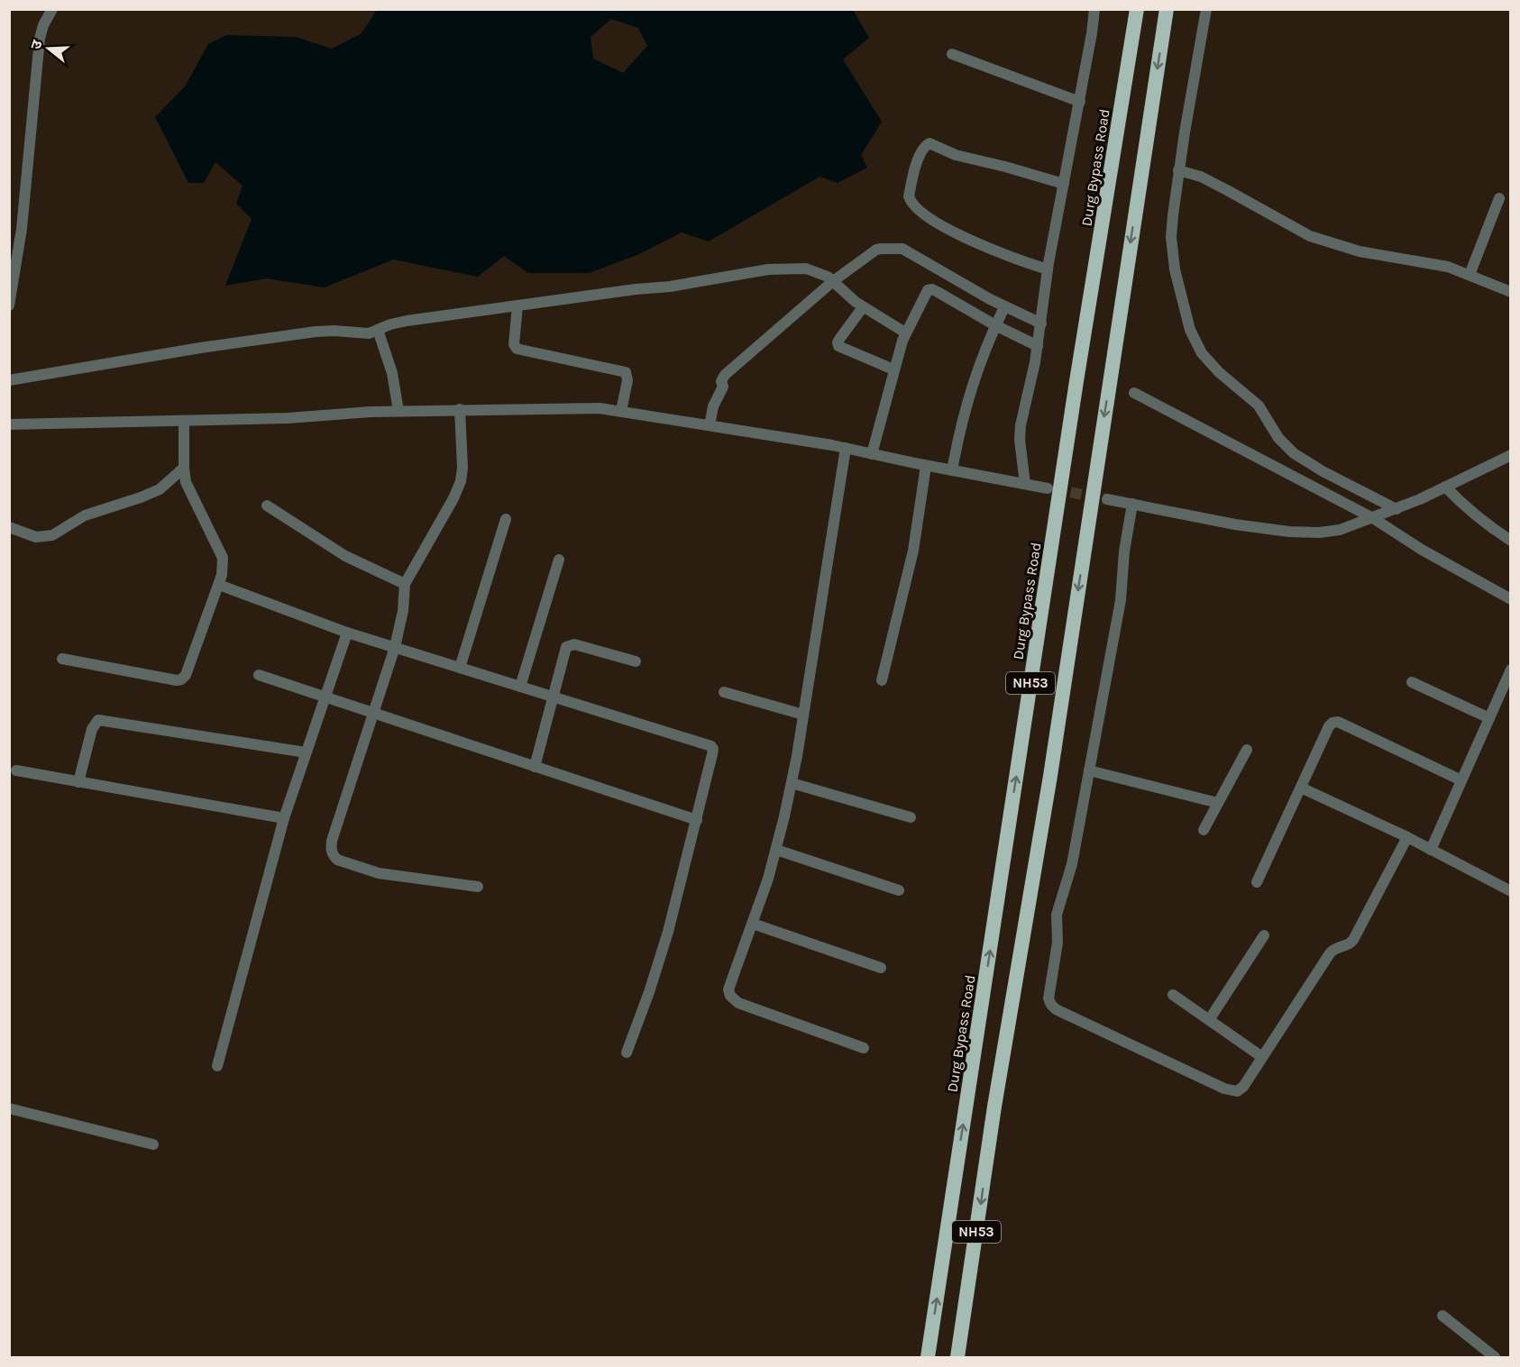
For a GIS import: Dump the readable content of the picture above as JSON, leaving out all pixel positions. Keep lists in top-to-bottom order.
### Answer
{
  "streets": {
    "highway": ["Durg Bypass Road", "NH53"]
  },
  "north": "left"
}
